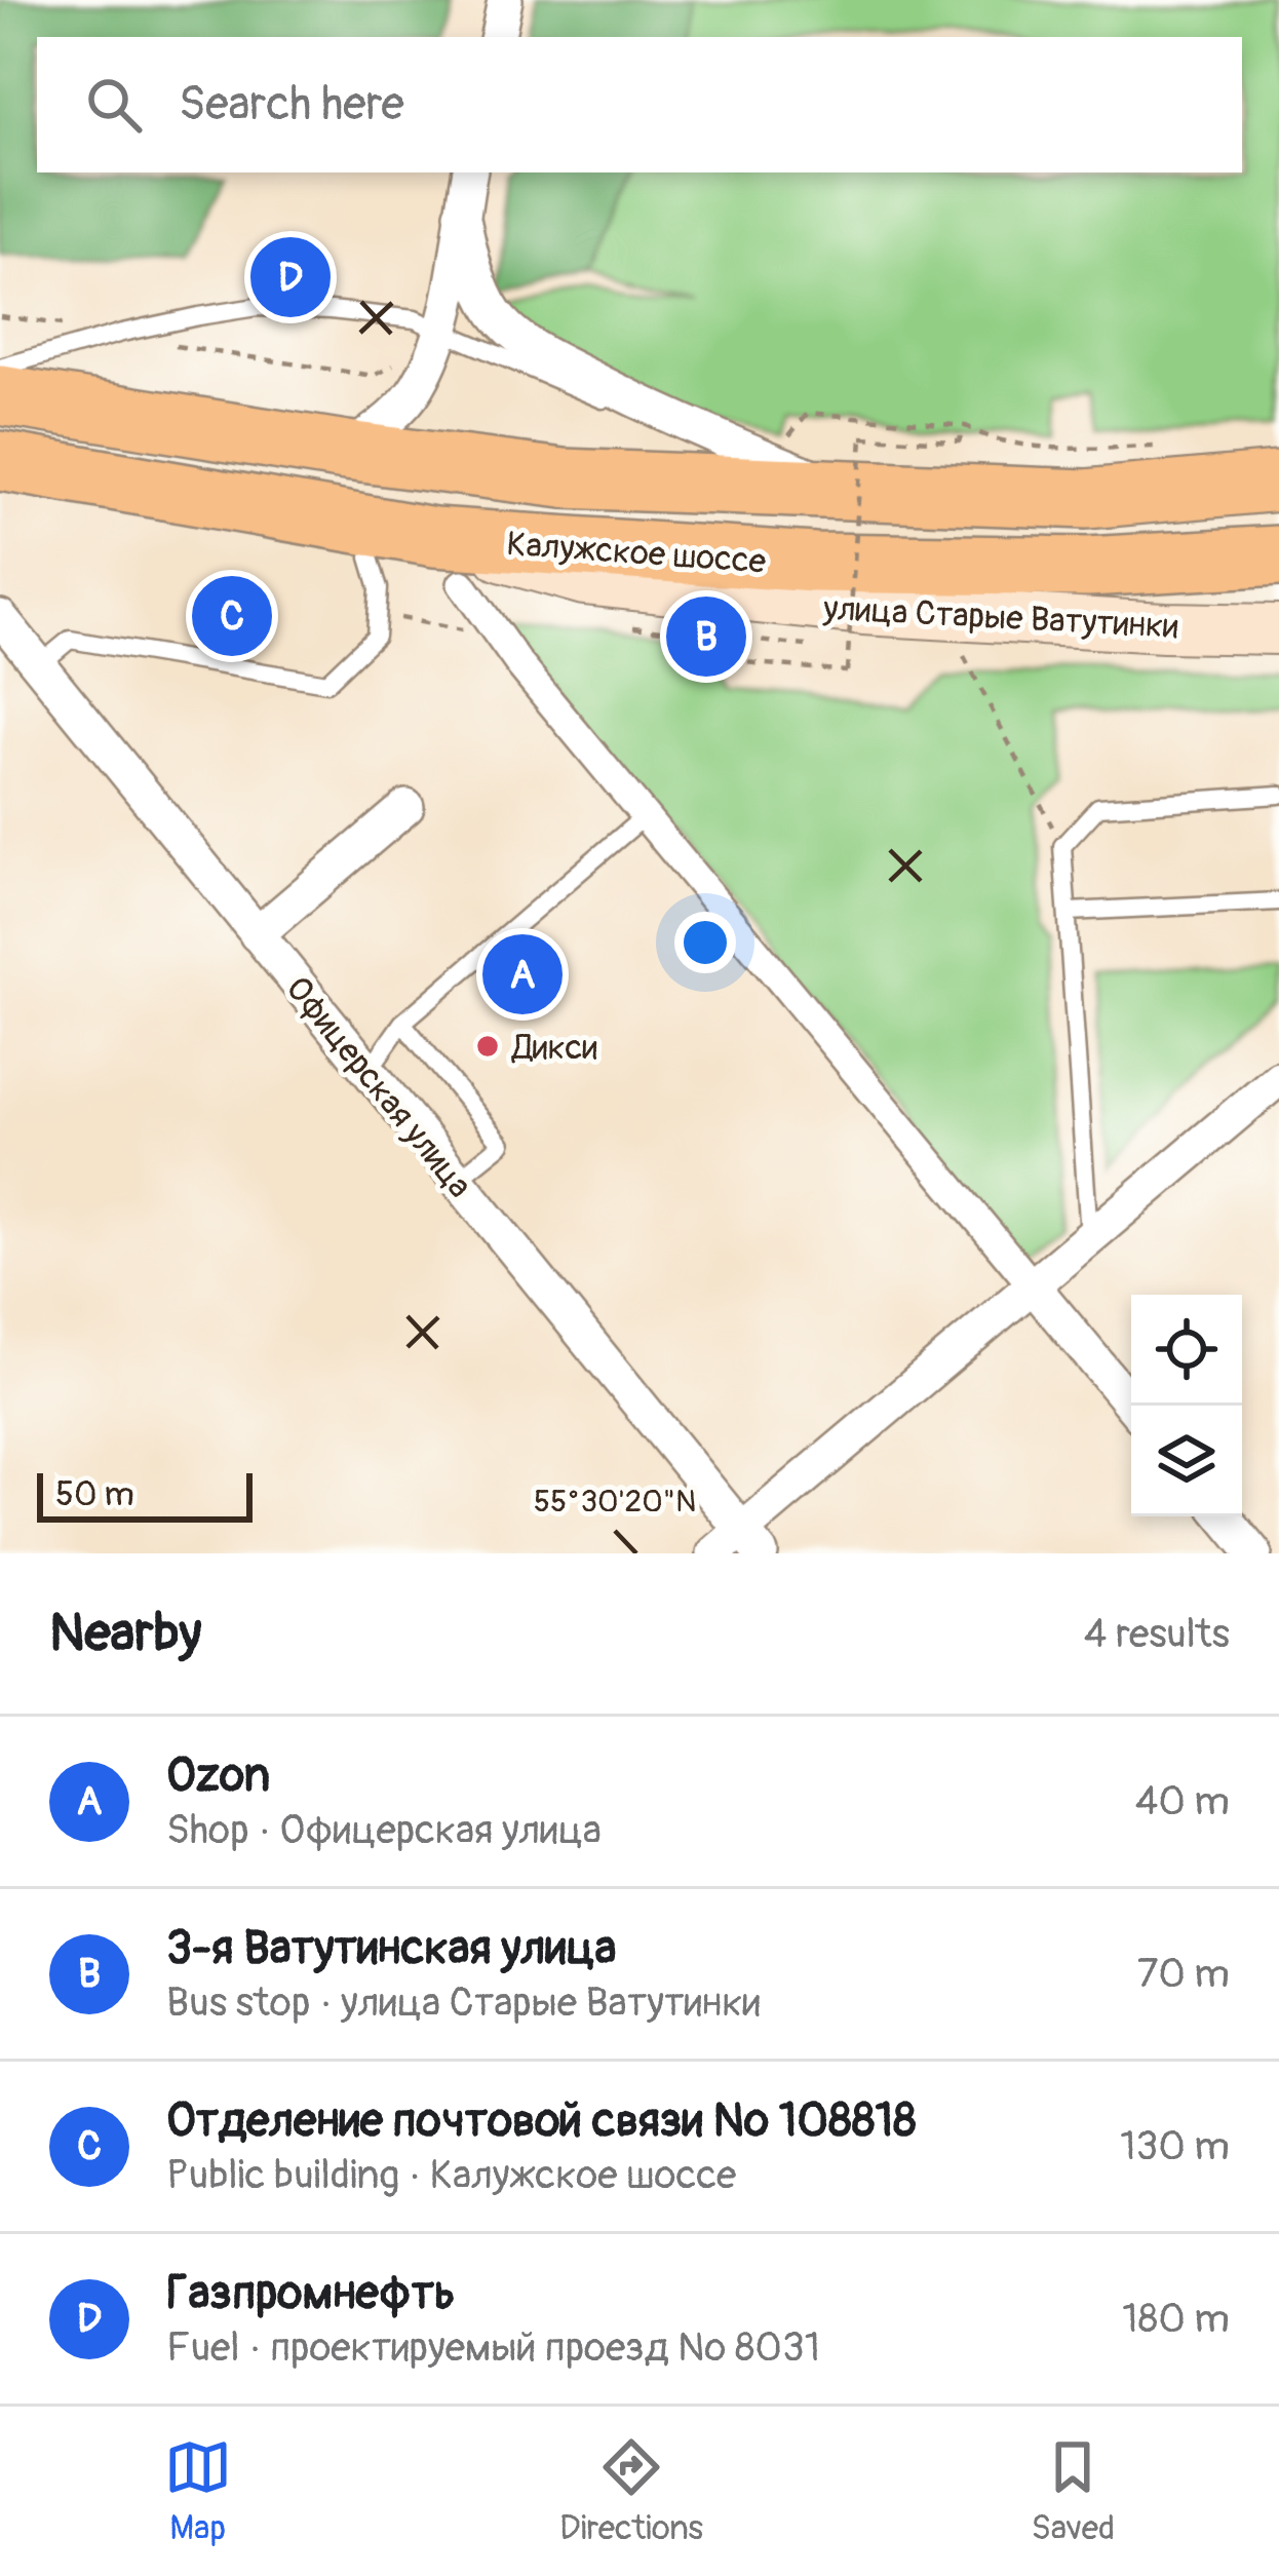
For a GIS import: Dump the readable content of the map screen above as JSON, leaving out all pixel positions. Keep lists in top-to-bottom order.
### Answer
{
  "streets": {
    "highway": ["Калужское шоссе"],
    "main road": ["улица Старые Ватутинки"],
    "street": ["Офицерская улица"]
  },
  "crossings": [
    ["Калужское шоссе", "улица Старые Ватутинки"]
  ],
  "places": ["Дикси"],
  "scale_bar": "50 m",
  "page": {
    "search": "Search here",
    "pins": [
      "D",
      "C",
      "B",
      "A"
    ],
    "scale": "50 m",
    "heading": ["Nearby", "4 results"],
    "list": [
      {
        "mark": "A",
        "name": "Ozon",
        "note": "Shop · Офицерская улица",
        "value": "40 m"
      },
      {
        "mark": "B",
        "name": "3-я Ватутинская улица",
        "note": "Bus stop · улица Старые Ватутинки",
        "value": "70 m"
      },
      {
        "mark": "C",
        "name": "Отделение почтовой связи № 108818",
        "note": "Public building · Калужское шоссе",
        "value": "130 m"
      },
      {
        "mark": "D",
        "name": "Газпромнефть",
        "note": "Fuel · проектируемый проезд № 8031",
        "value": "180 m"
      }
    ],
    "nav": ["Map", "Directions", "Saved"]
  },
  "coordinates": ["55°30'20\"N"]
}
